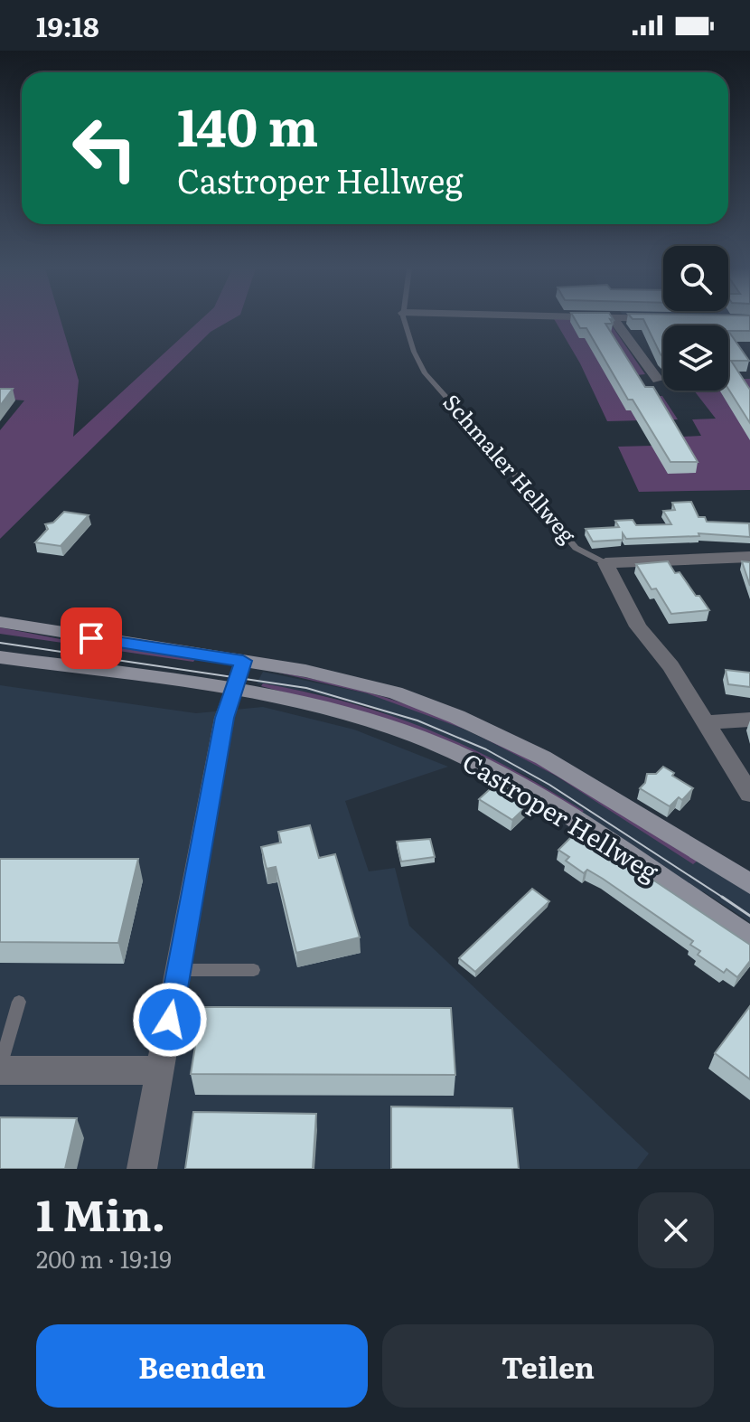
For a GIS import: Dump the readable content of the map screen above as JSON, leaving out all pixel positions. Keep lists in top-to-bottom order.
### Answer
{
  "streets": {
    "main road": ["Castroper Hellweg"],
    "lane": ["Schmaler Hellweg"]
  },
  "page": {
    "status": "19:18",
    "turn": ["140 m", "Castroper Hellweg"],
    "heading": ["1 Min.", "200 m · 19:19"],
    "buttons": ["Beenden", "Teilen"]
  }
}
